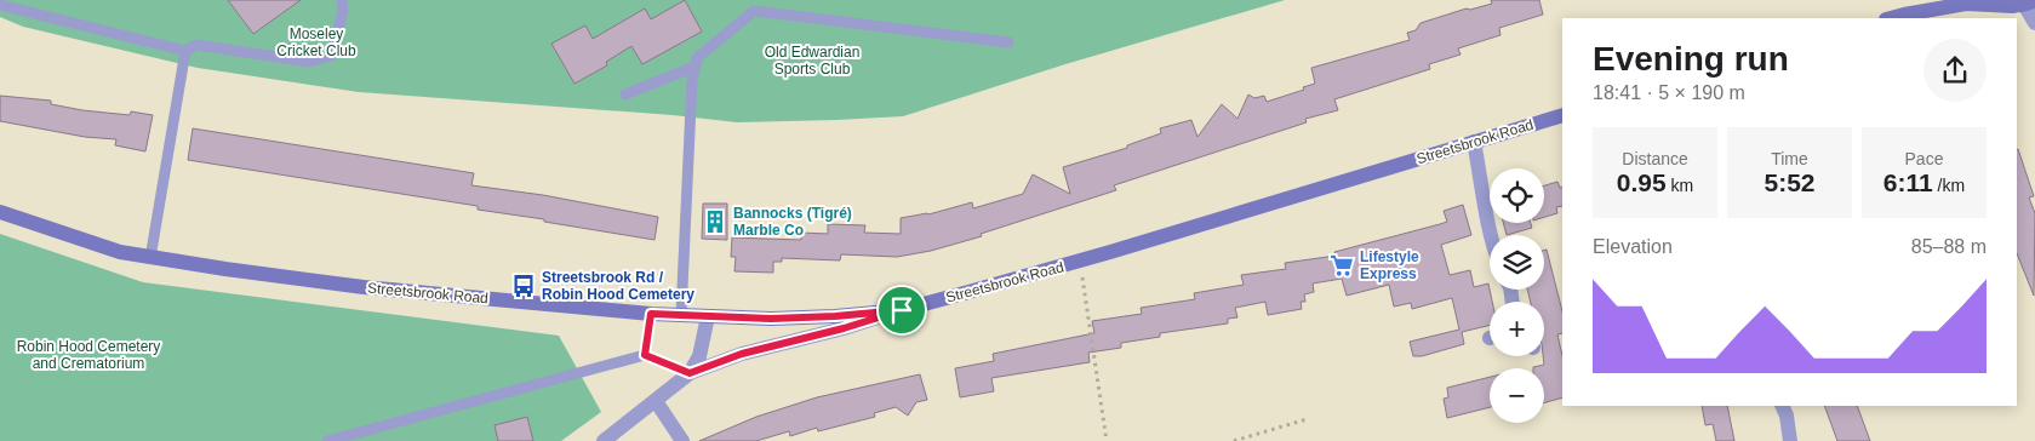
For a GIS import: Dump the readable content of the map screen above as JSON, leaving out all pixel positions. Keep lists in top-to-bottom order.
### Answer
{
  "streets": {
    "main road": ["Streetsbrook Road"]
  },
  "parks": ["Moseley Cricket Club", "Old Edwardian Sports Club", "Robin Hood Cemetery and Crematorium"],
  "places": {
    "building": ["Bannocks (Tigré) Marble Co"],
    "supermarket": ["Lifestyle Express"],
    "bus stop": ["Streetsbrook Rd / Robin Hood Cemetery"]
  },
  "page": {
    "heading": ["Evening run", "18:41 · 5 × 190 m"],
    "stats": [
      ["Distance", "0.95 km"],
      ["Time", "5:52"],
      ["Pace", "6:11 /km"]
    ],
    "map_buttons": ["+", "−"],
    "chart": ["Elevation", "85–88 m"]
  }
}
